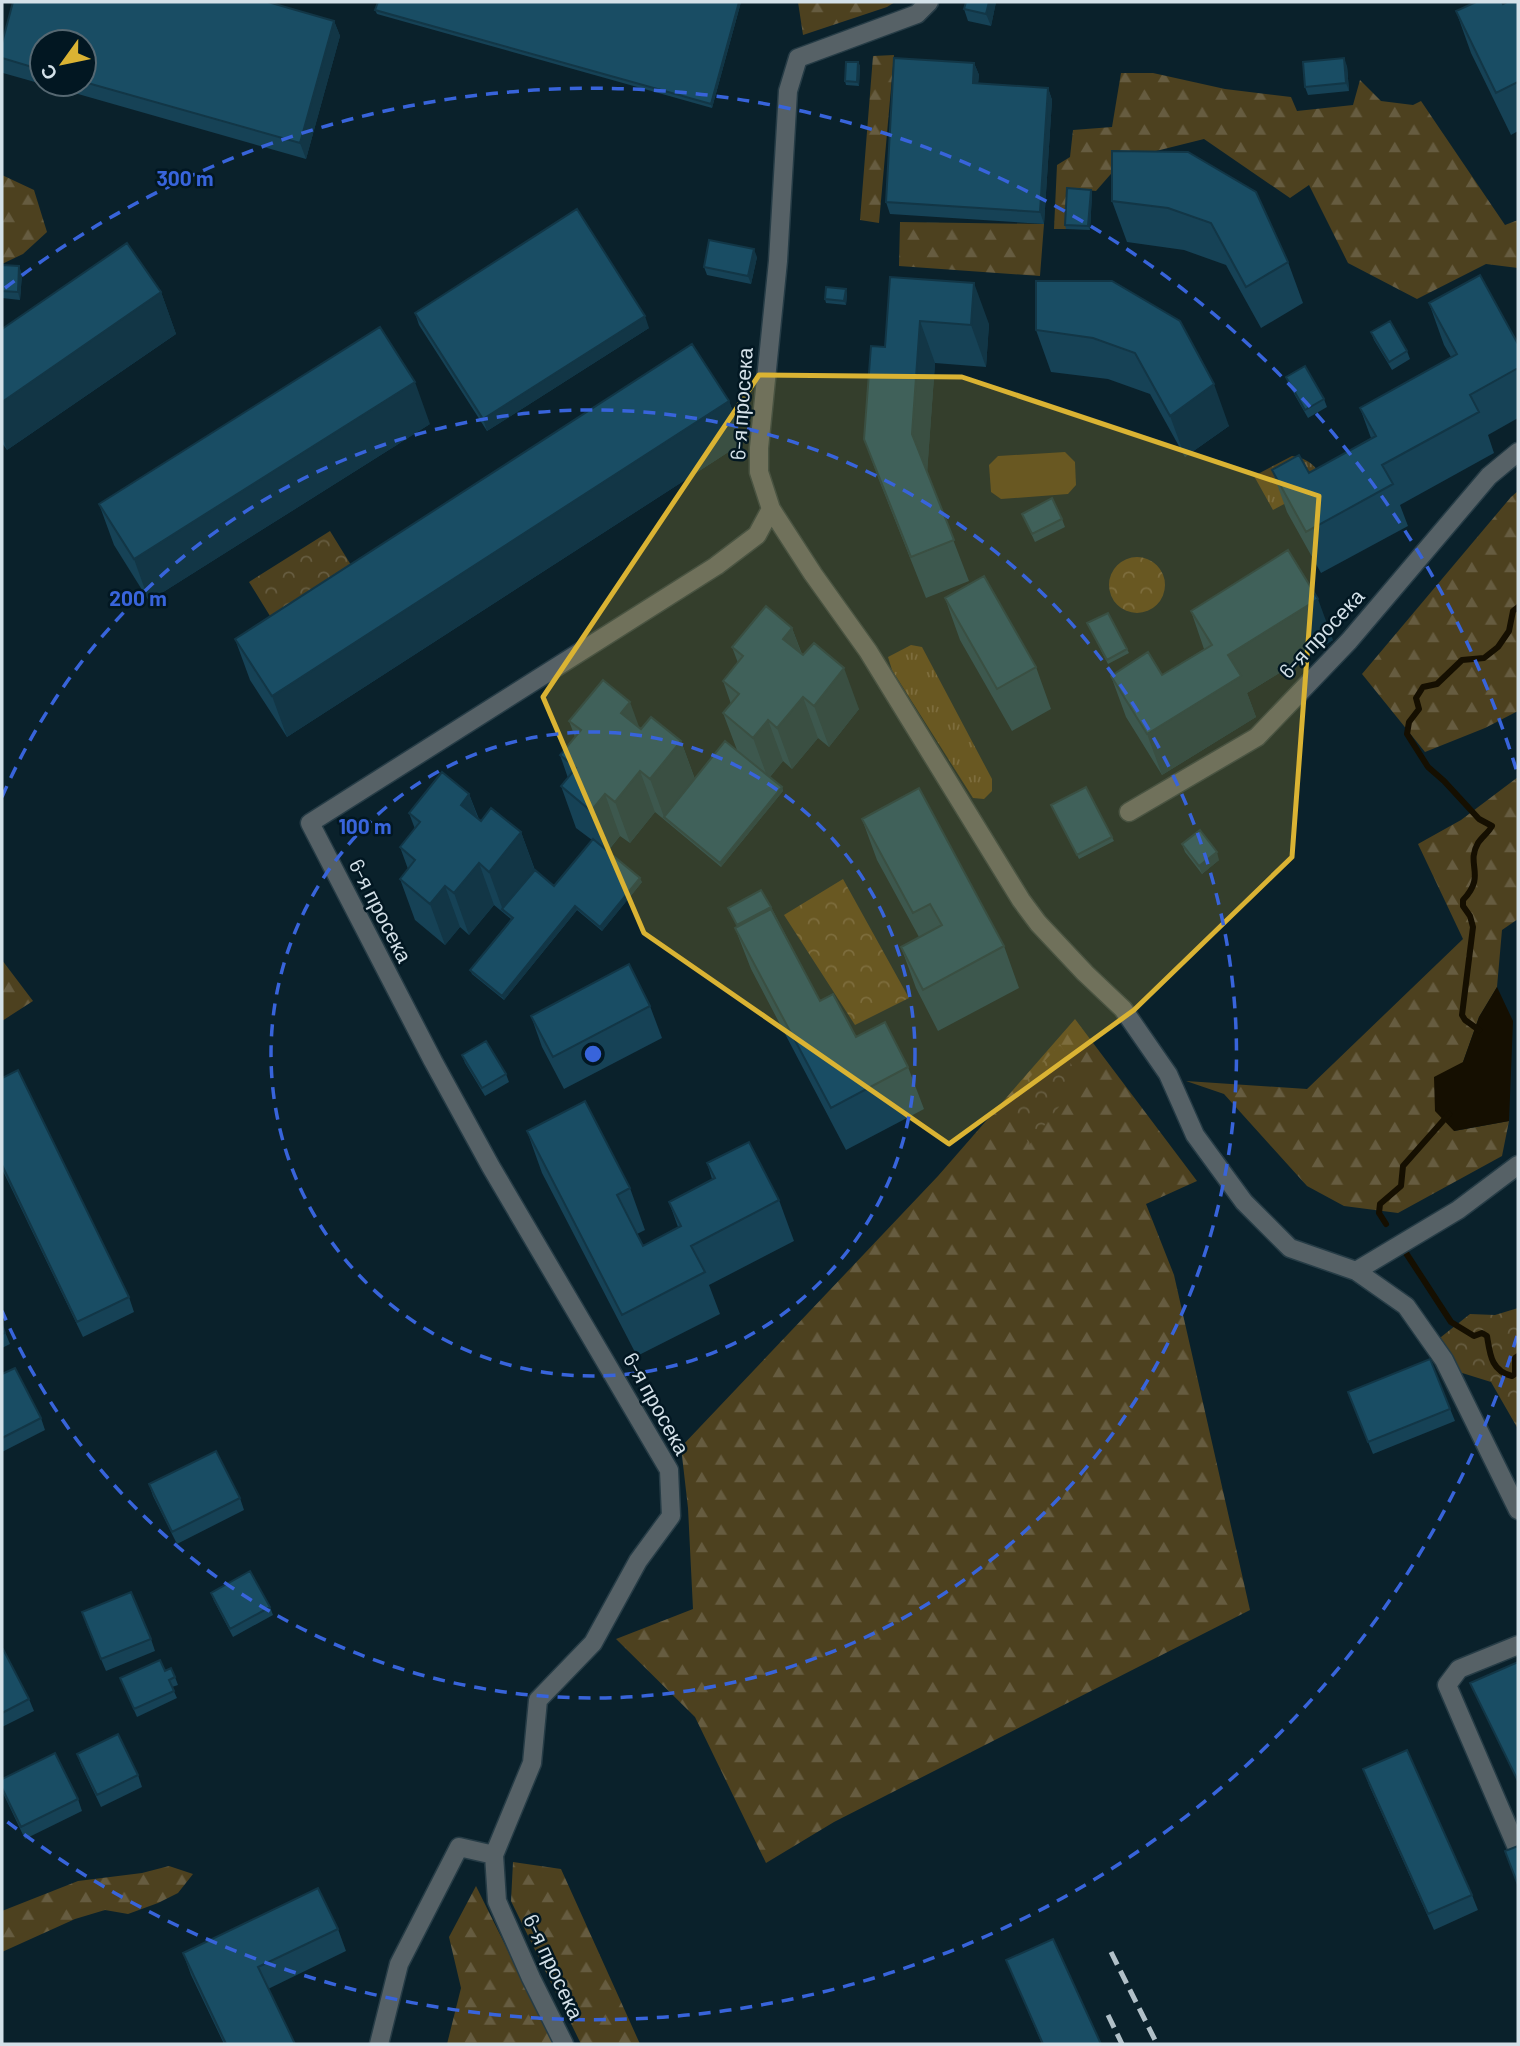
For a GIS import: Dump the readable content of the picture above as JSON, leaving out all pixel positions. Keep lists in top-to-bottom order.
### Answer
{
  "streets": {
    "street": ["6-я просека"]
  },
  "north": "bottom left",
  "rings": ["300 m", "200 m", "100 m"]
}
